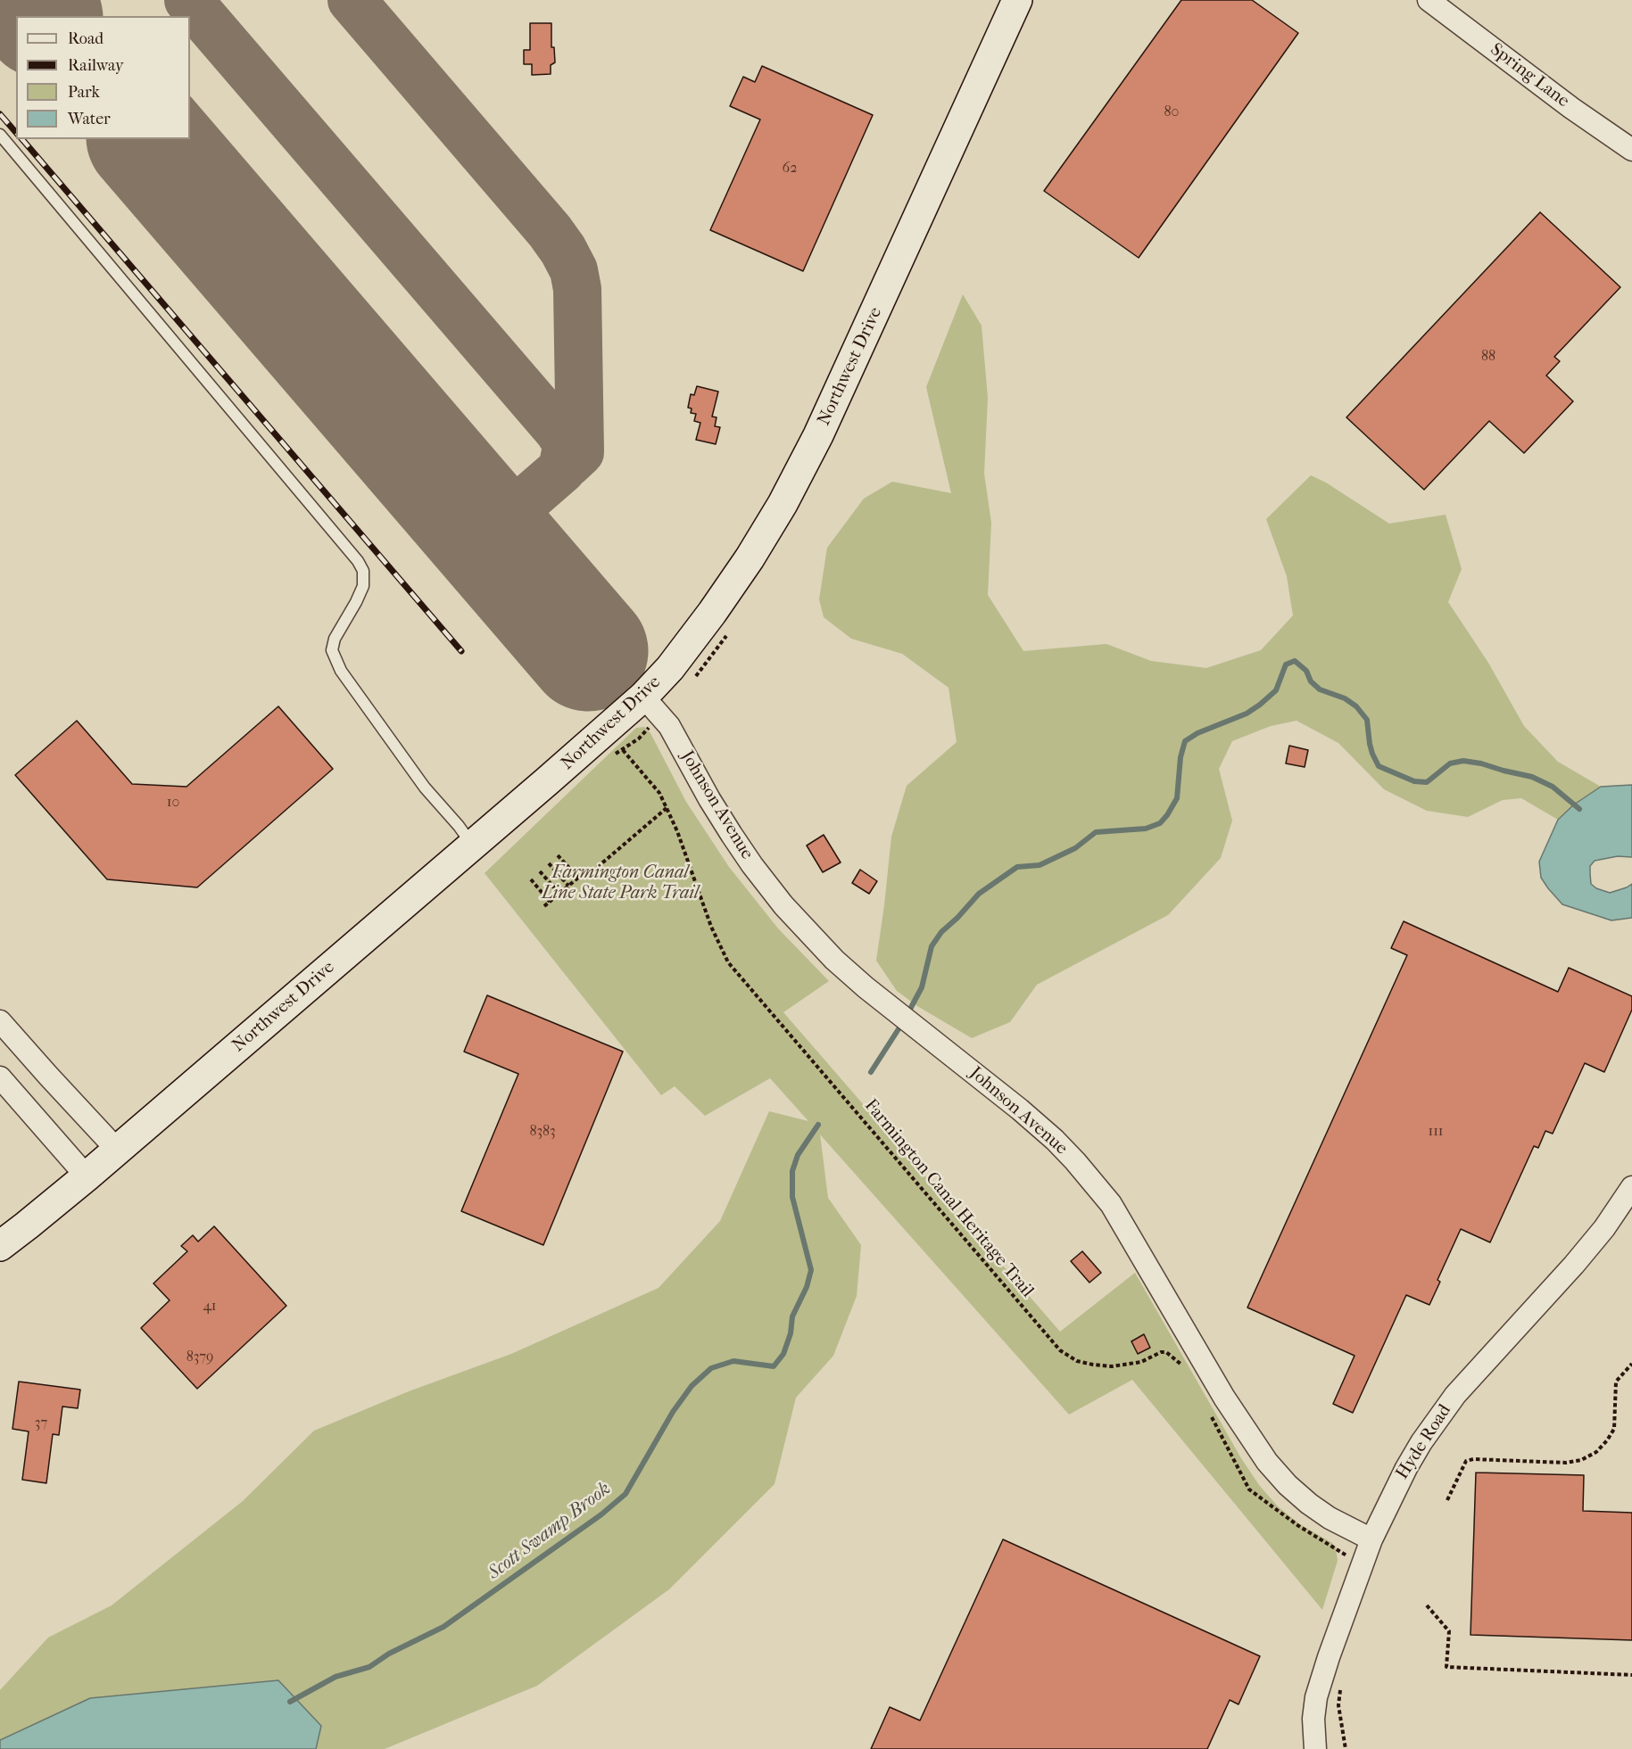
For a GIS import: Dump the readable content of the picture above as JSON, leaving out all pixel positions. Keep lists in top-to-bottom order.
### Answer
{
  "streets": {
    "main road": ["Northwest Drive"],
    "street": ["Spring Lane", "Johnson Avenue", "Hyde Road"],
    "path": ["Farmington Canal Heritage Trail"]
  },
  "crossings": [
    ["Northwest Drive", "Johnson Avenue"],
    ["Johnson Avenue", "Hyde Road"]
  ],
  "water": ["Scott Swamp Brook"],
  "parks": ["Farmington Canal Line State Park Trail"],
  "house_numbers": [
    "80",
    "62",
    "88",
    "10",
    "8383",
    "111",
    "41",
    "8379",
    "37"
  ],
  "legend": [
    "Road",
    "Railway",
    "Park",
    "Water"
  ]
}
